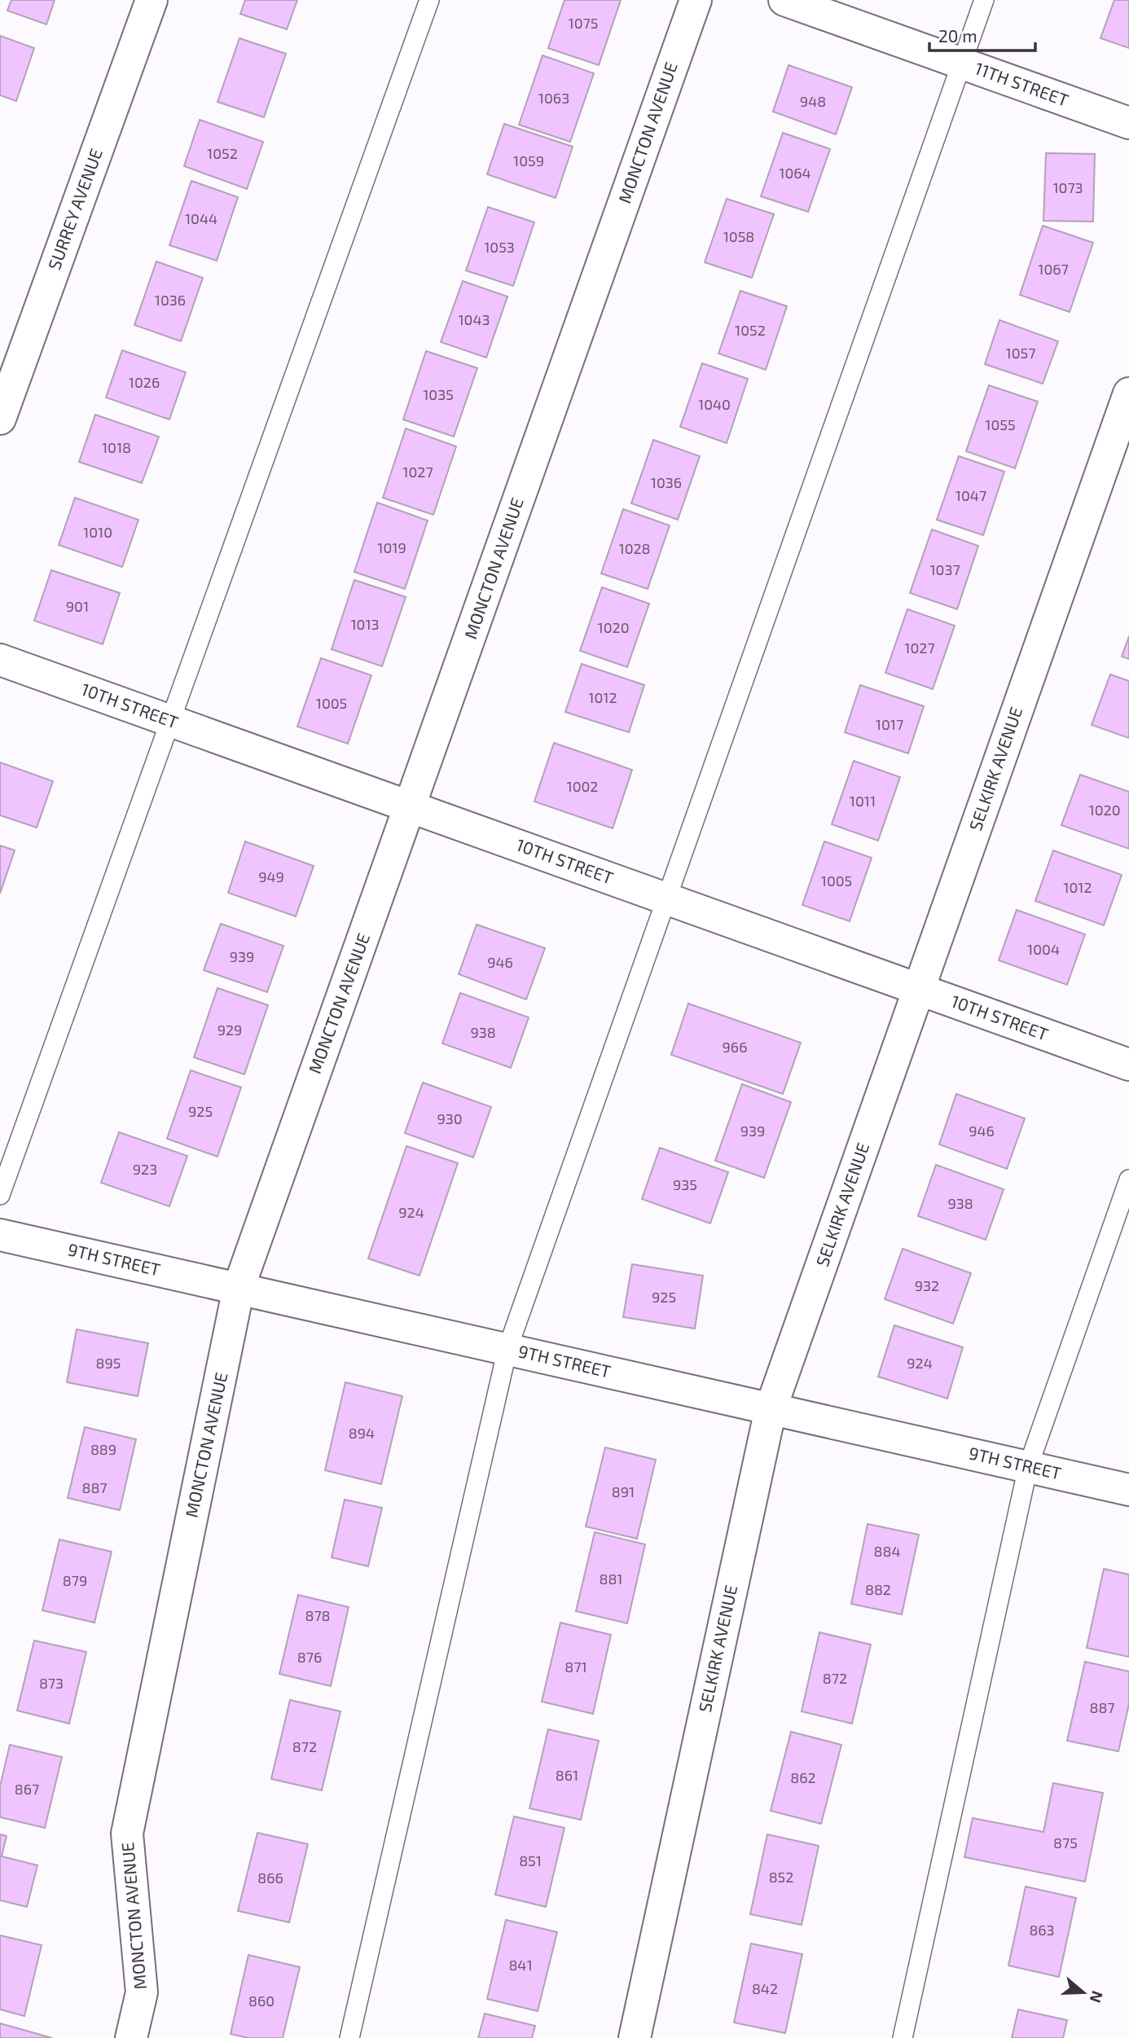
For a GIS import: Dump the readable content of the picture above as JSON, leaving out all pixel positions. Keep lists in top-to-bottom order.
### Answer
{
  "streets": {
    "street": [
      "11TH STREET",
      "MONCTON AVENUE",
      "SURREY AVENUE",
      "10TH STREET",
      "SELKIRK AVENUE",
      "9TH STREET"
    ]
  },
  "crossings": [
    ["MONCTON AVENUE", "10TH STREET"],
    ["MONCTON AVENUE", "9TH STREET"],
    ["10TH STREET", "SELKIRK AVENUE"],
    ["SELKIRK AVENUE", "9TH STREET"]
  ],
  "house_numbers": [
    "1075",
    "1063",
    "948",
    "1052",
    "1059",
    "1064",
    "1073",
    "1044",
    "1058",
    "1053",
    "1067",
    "1036",
    "1043",
    "1052",
    "1057",
    "1026",
    "1035",
    "1040",
    "1055",
    "1018",
    "1027",
    "1036",
    "1047",
    "1010",
    "1019",
    "1028",
    "1037",
    "901",
    "1013",
    "1020",
    "1027",
    "1012",
    "1005",
    "1017",
    "1002",
    "1011",
    "1020",
    "949",
    "1005",
    "1012",
    "1004",
    "939",
    "946",
    "929",
    "938",
    "966",
    "925",
    "930",
    "939",
    "946",
    "923",
    "935",
    "938",
    "924",
    "932",
    "925",
    "895",
    "924",
    "894",
    "889",
    "887",
    "891",
    "884",
    "881",
    "879",
    "882",
    "878",
    "876",
    "871",
    "872",
    "873",
    "887",
    "872",
    "861",
    "862",
    "867",
    "875",
    "851",
    "852",
    "866",
    "863",
    "841",
    "842",
    "860"
  ],
  "scale_bar": "20 m",
  "north": "right"
}
